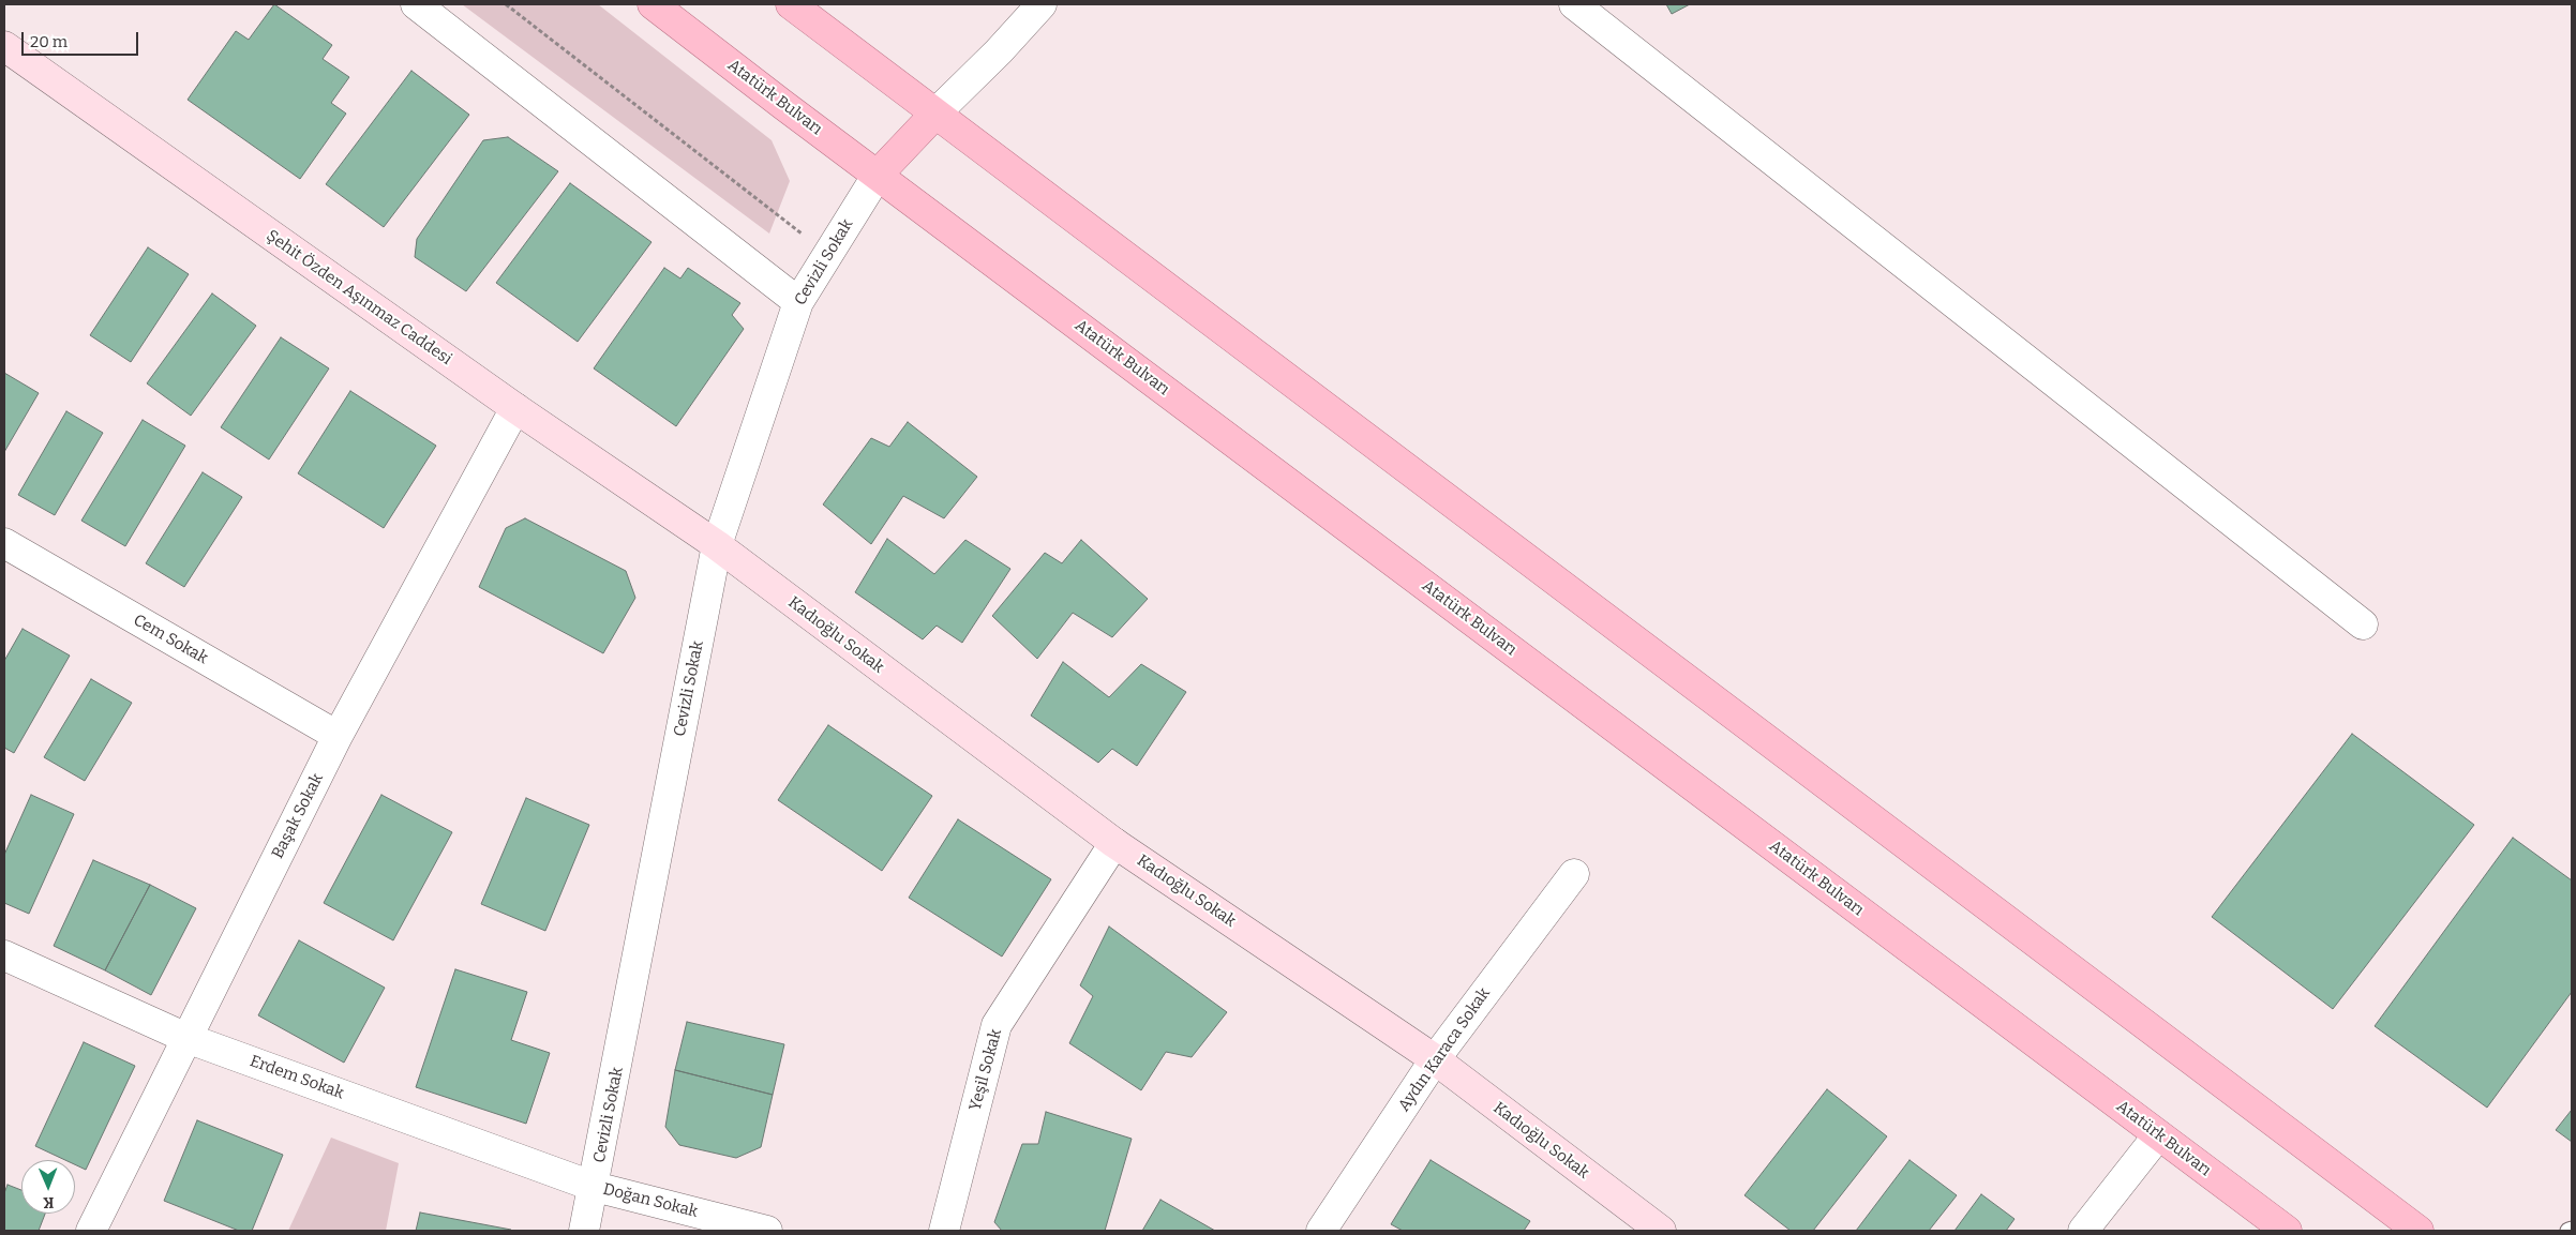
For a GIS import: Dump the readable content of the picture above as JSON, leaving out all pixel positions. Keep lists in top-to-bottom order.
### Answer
{
  "streets": {
    "main road": ["Atatürk Bulvarı"],
    "street": [
      "Cevizli Sokak",
      "Şehit Özden Aşınmaz Caddesi",
      "Kadıoğlu Sokak",
      "Cem Sokak",
      "Başak Sokak",
      "Aydın Karaca Sokak",
      "Yeşil Sokak",
      "Erdem Sokak",
      "Doğan Sokak"
    ]
  },
  "crossings": [
    ["Atatürk Bulvarı", "Cevizli Sokak"],
    ["Cevizli Sokak", "Şehit Özden Aşınmaz Caddesi"],
    ["Cevizli Sokak", "Kadıoğlu Sokak"],
    ["Cevizli Sokak", "Erdem Sokak"],
    ["Cevizli Sokak", "Doğan Sokak"],
    ["Şehit Özden Aşınmaz Caddesi", "Kadıoğlu Sokak"],
    ["Şehit Özden Aşınmaz Caddesi", "Başak Sokak"],
    ["Kadıoğlu Sokak", "Aydın Karaca Sokak"],
    ["Kadıoğlu Sokak", "Yeşil Sokak"],
    ["Cem Sokak", "Başak Sokak"],
    ["Başak Sokak", "Erdem Sokak"],
    ["Erdem Sokak", "Doğan Sokak"]
  ],
  "scale_bar": "20 m",
  "north": "bottom"
}
